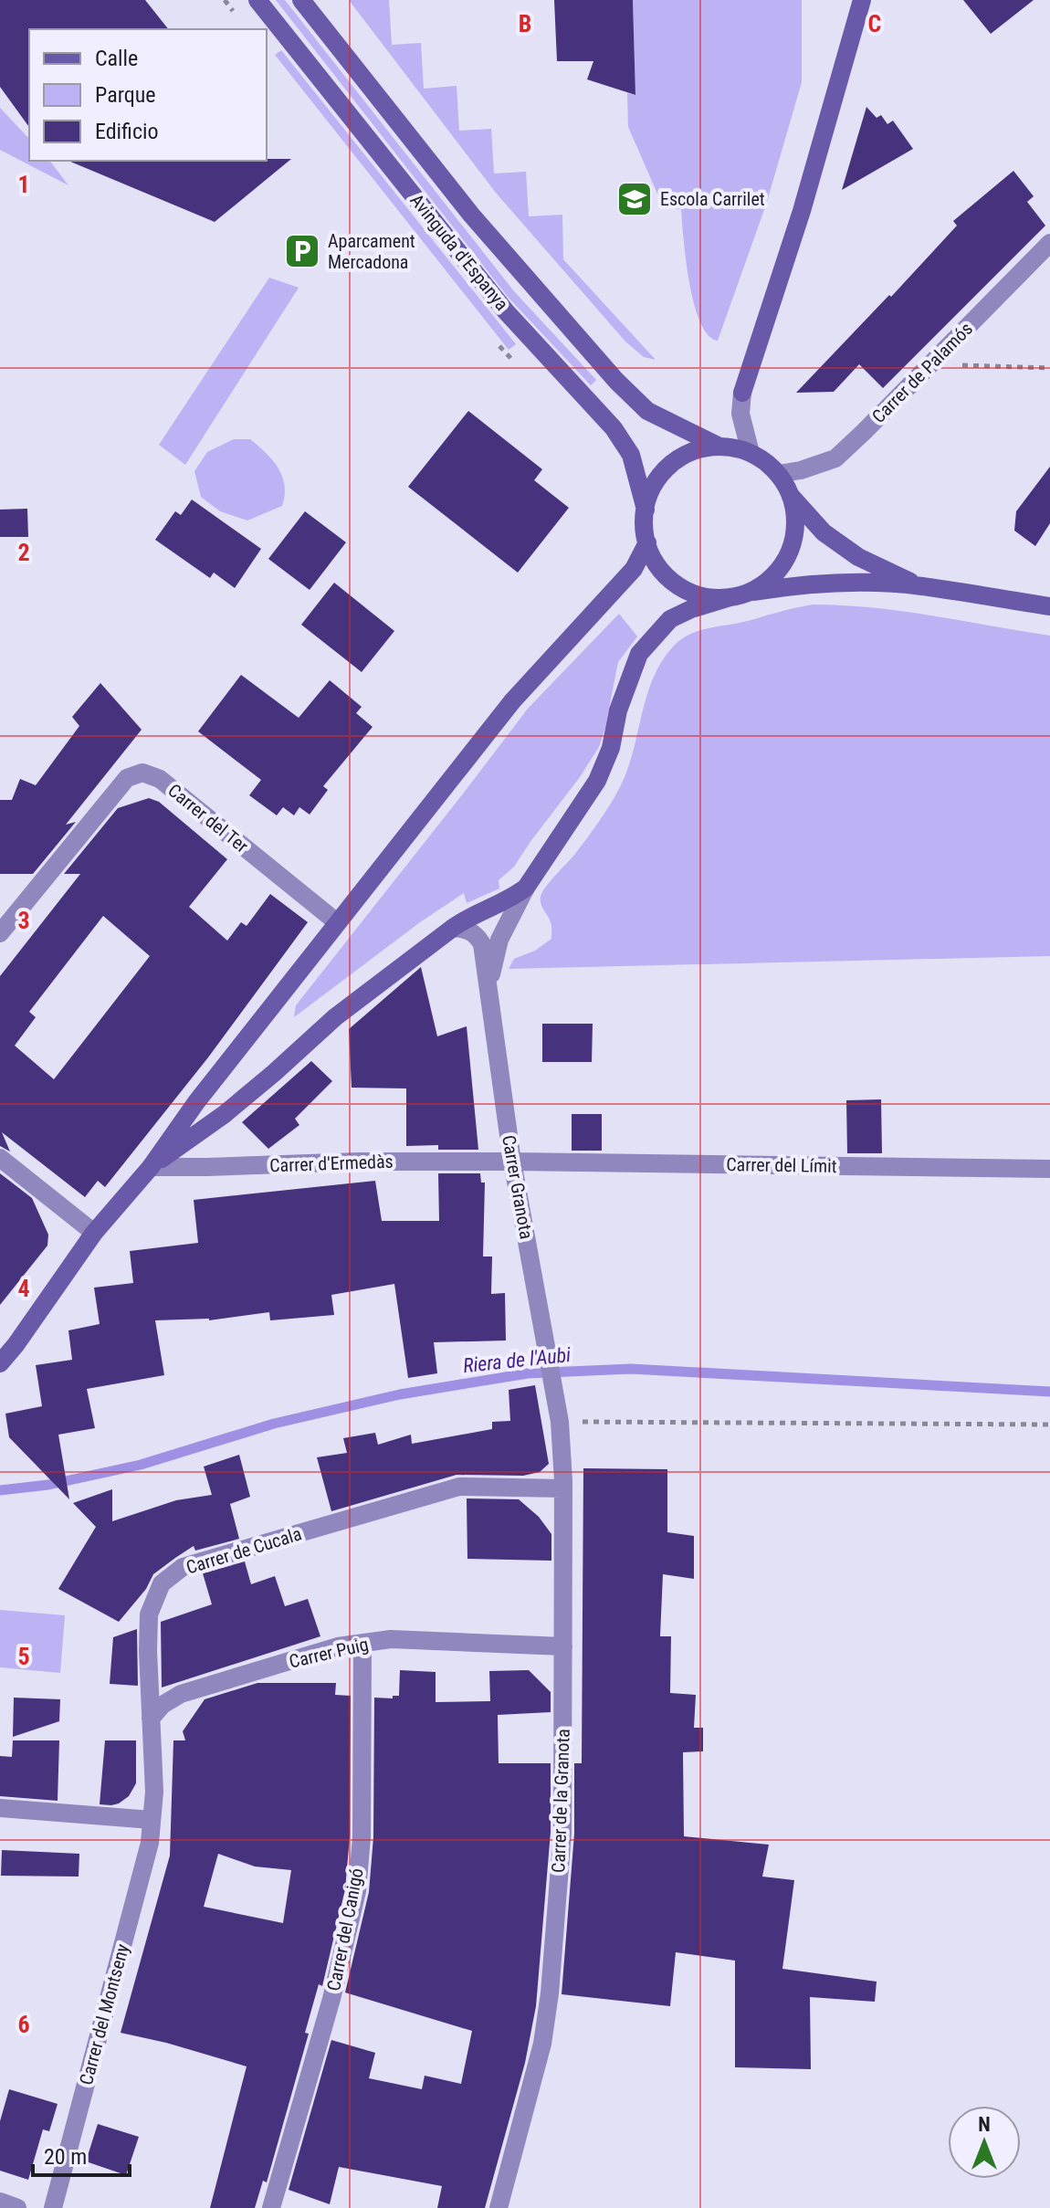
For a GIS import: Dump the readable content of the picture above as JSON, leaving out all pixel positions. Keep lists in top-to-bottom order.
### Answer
{
  "streets": {
    "street": [
      "Avinguda d'Espanya",
      "Carrer de Palamós",
      "Carrer del Ter",
      "Carrer d'Ermedàs",
      "Carrer del Límit",
      "Carrer Granota",
      "Carrer de Cucala",
      "Carrer Puig",
      "Carrer de la Granota",
      "Carrer del Canigó",
      "Carrer del Montseny"
    ]
  },
  "crossings": [
    ["Avinguda d'Espanya", "Carrer de Palamós"],
    ["Carrer d'Ermedàs", "Carrer del Límit"],
    ["Carrer d'Ermedàs", "Carrer Granota"],
    ["Carrer del Límit", "Carrer Granota"],
    ["Carrer Granota", "Carrer de la Granota"],
    ["Carrer de Cucala", "Carrer Puig"],
    ["Carrer de Cucala", "Carrer de la Granota"],
    ["Carrer de Cucala", "Carrer del Montseny"],
    ["Carrer Puig", "Carrer de la Granota"],
    ["Carrer Puig", "Carrer del Canigó"]
  ],
  "water": ["Riera de l'Aubi"],
  "places": {
    "school or university": ["Escola Carrilet"],
    "parking": ["Aparcament Mercadona"]
  },
  "legend": ["Calle", "Parque", "Edificio"],
  "scale_bar": "20 m",
  "north": "top",
  "grid": {
    "columns": ["B", "C"],
    "rows": [
      "1",
      "2",
      "3",
      "4",
      "5",
      "6"
    ]
  }
}
